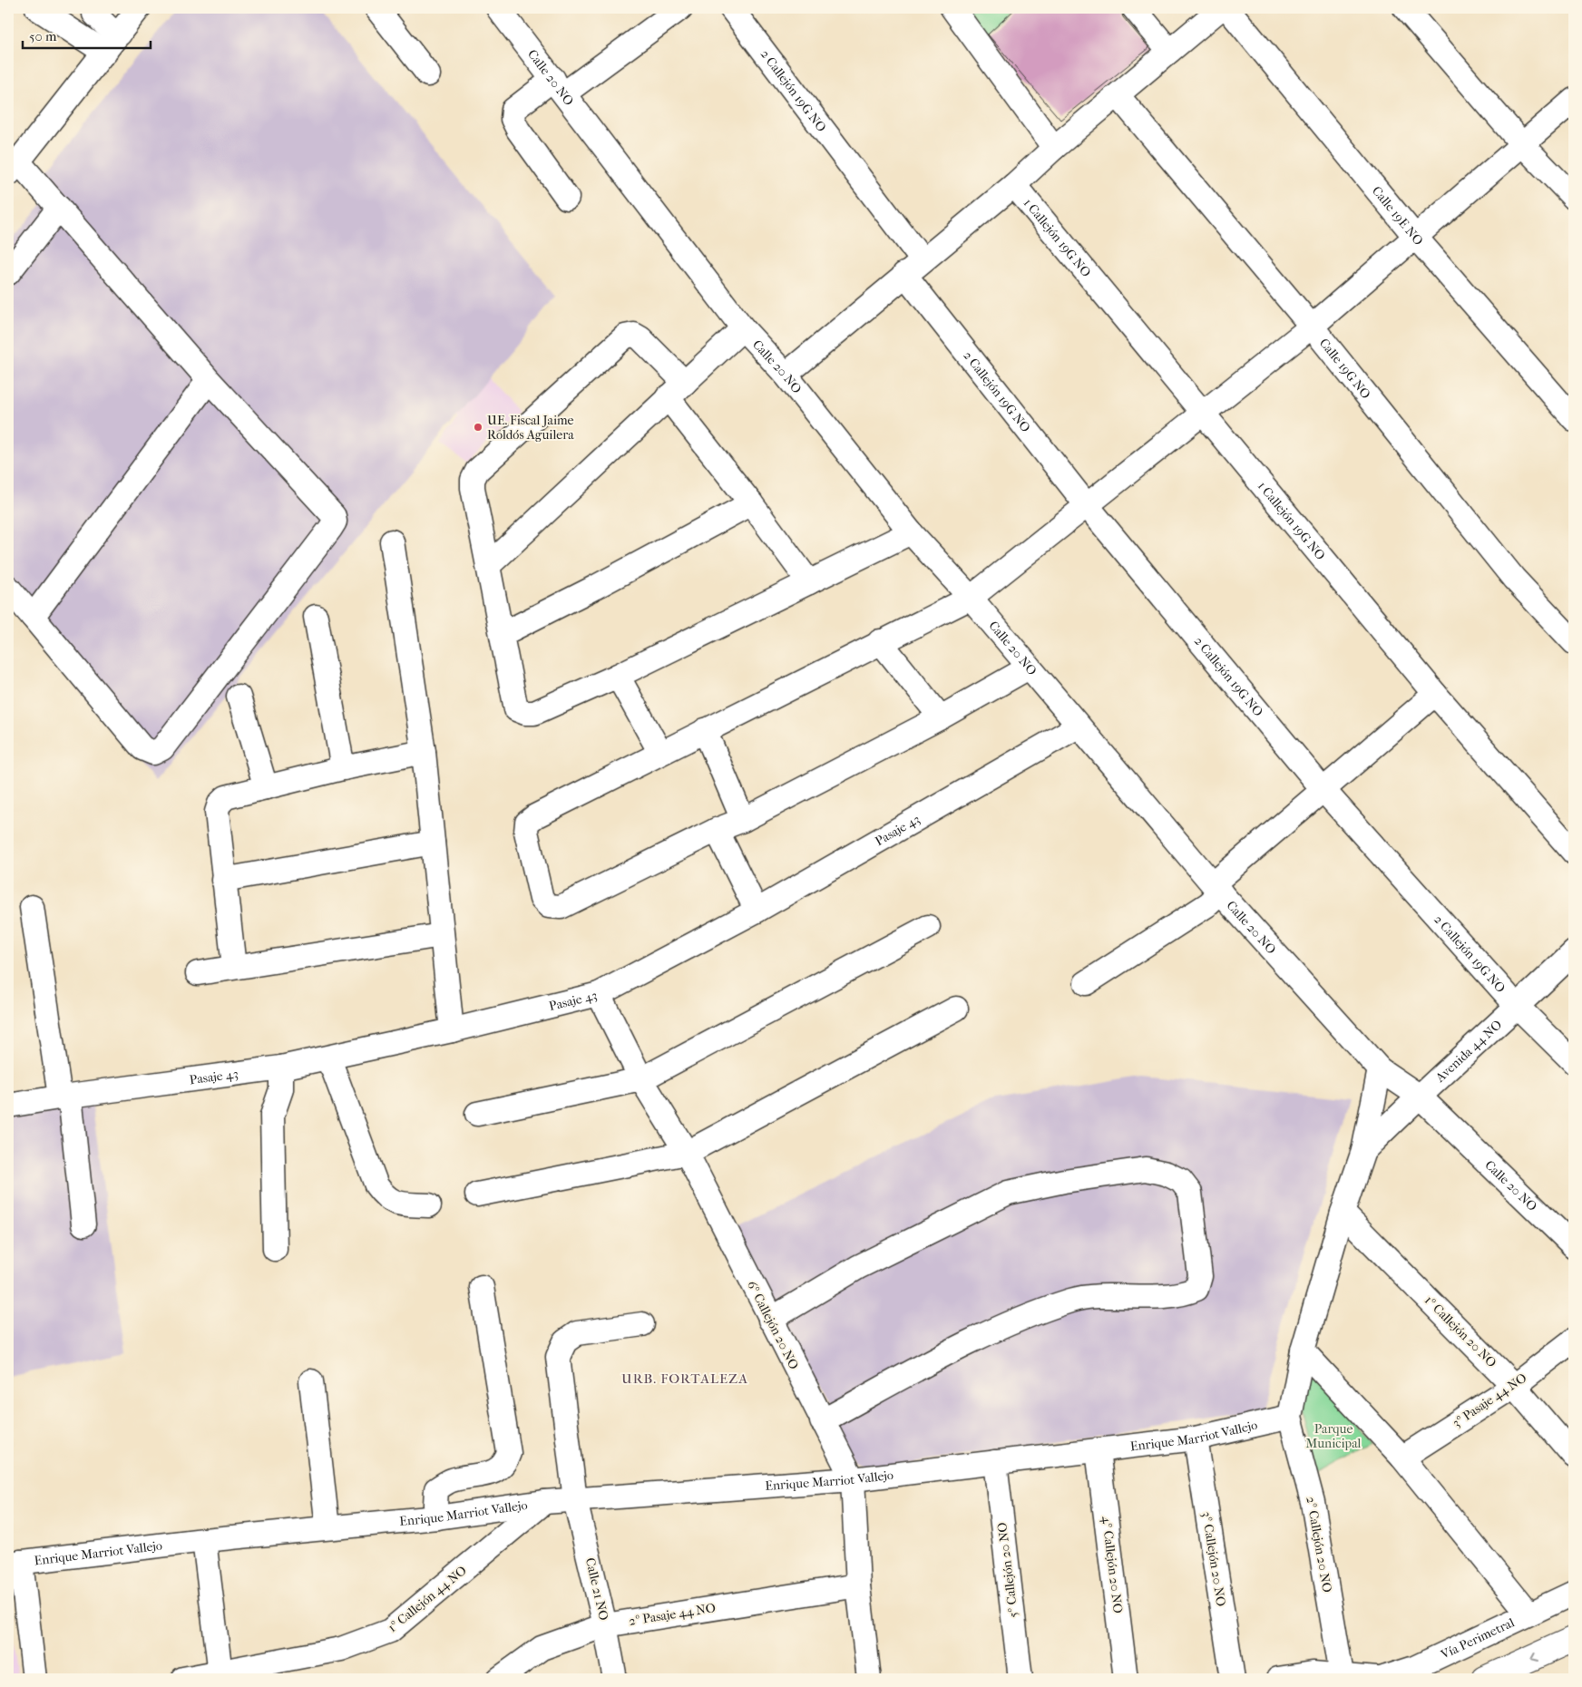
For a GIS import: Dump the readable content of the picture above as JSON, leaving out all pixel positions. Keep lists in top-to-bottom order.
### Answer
{
  "streets": {
    "street": [
      "Calle 20 NO",
      "2 Callejón 19G NO",
      "Calle 19E NO",
      "1 Callejón 19G NO",
      "Calle 19G NO",
      "Pasaje 43",
      "Avenida 44 NO",
      "6º Callejón 20 NO",
      "1º Callejón 20 NO",
      "3º Pasaje 44 NO",
      "Enrique Marriot Vallejo",
      "2º Callejón 20 NO",
      "3º Callejón 20 NO",
      "4º Callejón 20 NO",
      "5º Callejón 20 NO",
      "Calle 21 NO",
      "1º Callejón 44 NO",
      "2º Pasaje 44 NO",
      "Vía Perimetral"
    ]
  },
  "crossings": [
    ["Calle 20 NO", "Pasaje 43"],
    ["Calle 20 NO", "Avenida 44 NO"],
    ["2 Callejón 19G NO", "Avenida 44 NO"],
    ["Pasaje 43", "6º Callejón 20 NO"],
    ["6º Callejón 20 NO", "Enrique Marriot Vallejo"],
    ["6º Callejón 20 NO", "2º Pasaje 44 NO"],
    ["1º Callejón 20 NO", "3º Pasaje 44 NO"],
    ["Enrique Marriot Vallejo", "2º Callejón 20 NO"],
    ["Enrique Marriot Vallejo", "3º Callejón 20 NO"],
    ["Enrique Marriot Vallejo", "4º Callejón 20 NO"],
    ["Enrique Marriot Vallejo", "5º Callejón 20 NO"],
    ["Enrique Marriot Vallejo", "Calle 21 NO"],
    ["Enrique Marriot Vallejo", "1º Callejón 44 NO"],
    ["Calle 21 NO", "2º Pasaje 44 NO"]
  ],
  "districts": ["URB. FORTALEZA"],
  "parks": ["Parque Municipal"],
  "places": ["UE. Fiscal Jaime Roldós Aguilera"],
  "scale_bar": "50 m"
}
